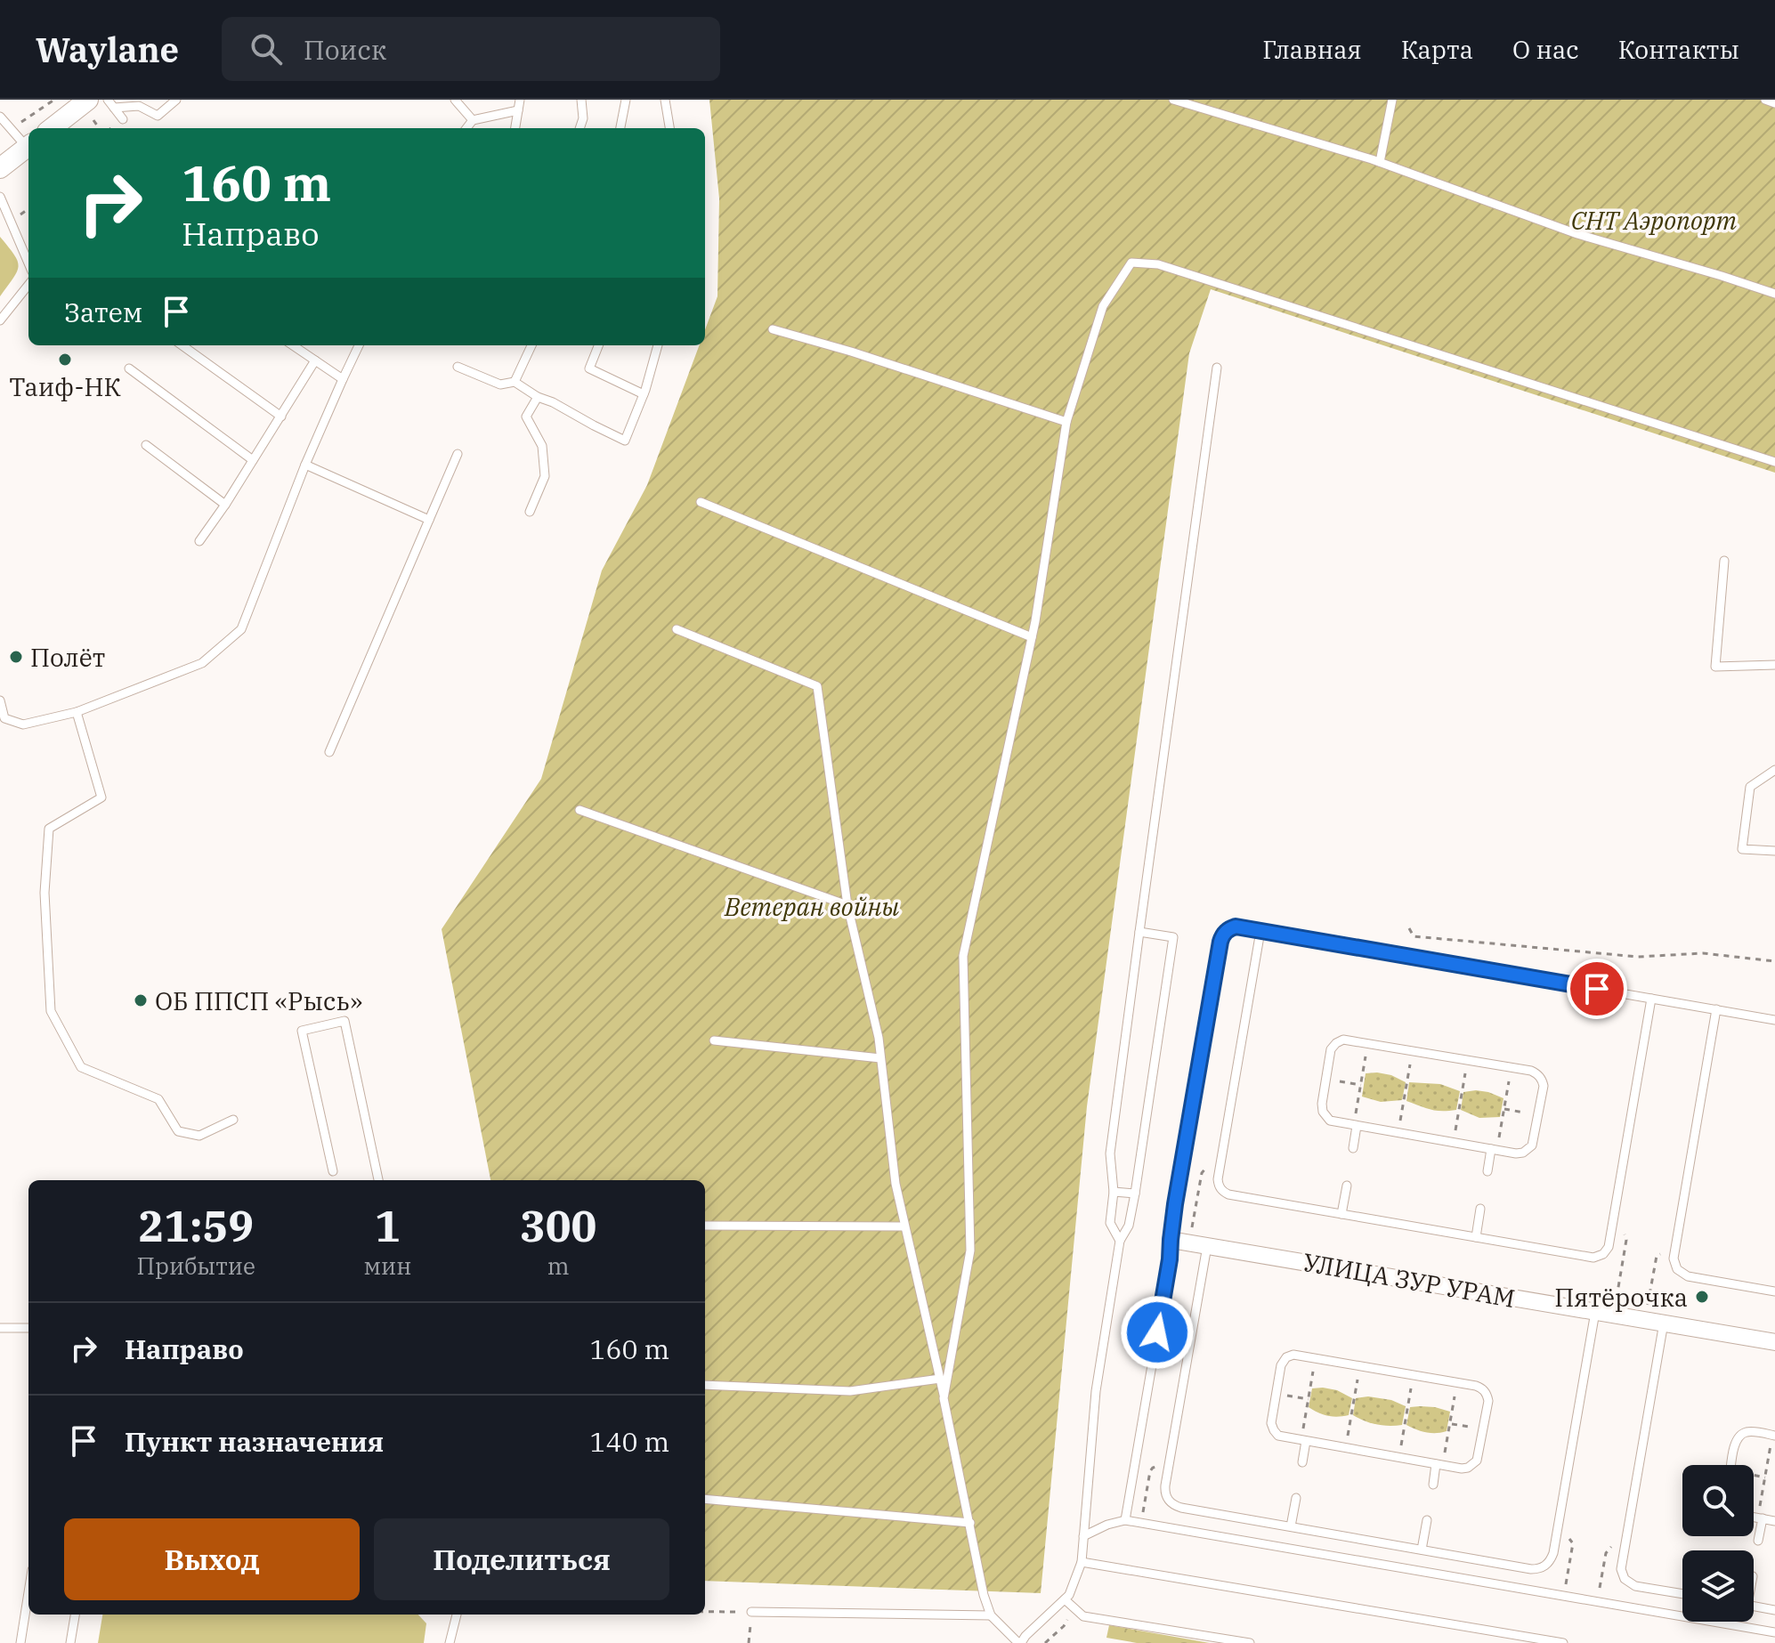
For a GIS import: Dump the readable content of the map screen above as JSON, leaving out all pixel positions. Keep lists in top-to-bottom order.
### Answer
{
  "streets": {
    "street": ["УЛИЦА ЗУР УРАМ"]
  },
  "parks": ["СНТ Аэропорт", "Ветеран войны"],
  "places": [
    "Таиф-НК",
    "Полёт",
    "ОБ ППСП «Рысь»",
    "Пятёрочка"
  ],
  "page": {
    "header": "Waylane",
    "search": "Поиск",
    "nav": [
      "Главная",
      "Карта",
      "О нас",
      "Контакты"
    ],
    "turn": ["160 m", "Направо"],
    "then": "Затем",
    "eta": [
      "21:59",
      "Прибытие",
      "1",
      "мин",
      "300",
      "m"
    ],
    "list": [
      {
        "name": "Направо",
        "value": "160 m"
      },
      {
        "name": "Пункт назначения",
        "value": "140 m"
      }
    ],
    "buttons": ["Выход", "Поделиться"]
  }
}
